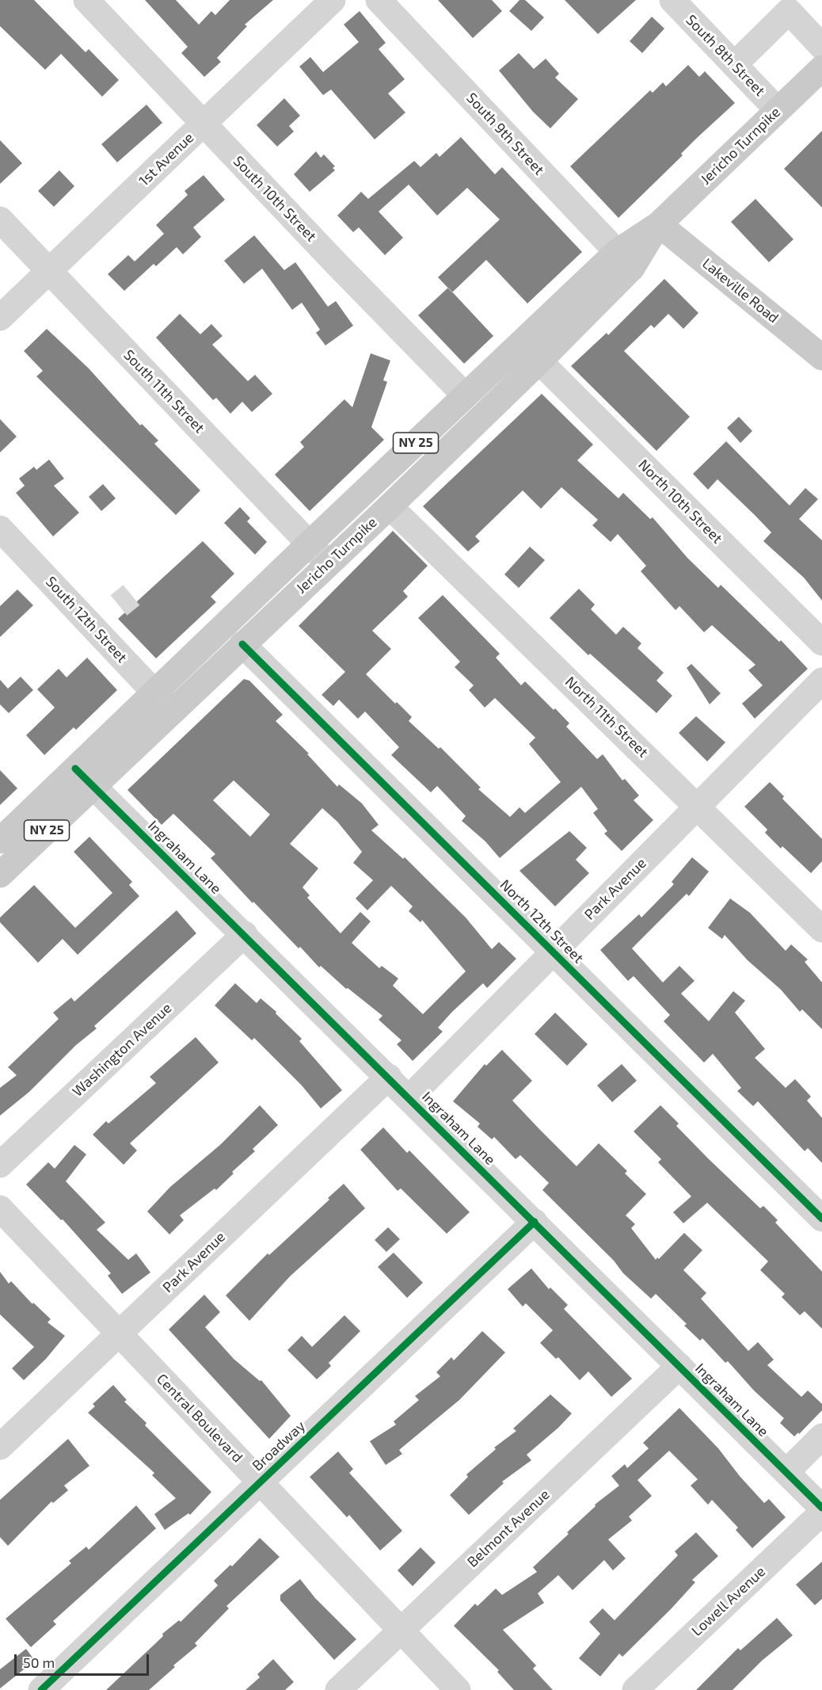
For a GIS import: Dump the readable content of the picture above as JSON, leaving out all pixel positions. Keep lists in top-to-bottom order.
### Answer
{
  "streets": {
    "main road": ["Jericho Turnpike", "Lakeville Road", "NY 25"],
    "street": [
      "South 8th Street",
      "South 9th Street",
      "1st Avenue",
      "South 10th Street",
      "South 11th Street",
      "North 10th Street",
      "South 12th Street",
      "North 11th Street",
      "Ingraham Lane",
      "Park Avenue",
      "North 12th Street",
      "Washington Avenue",
      "Central Boulevard",
      "Broadway",
      "Belmont Avenue",
      "Lowell Avenue"
    ]
  },
  "crossings": [
    ["South 8th Street", "Jericho Turnpike"],
    ["South 9th Street", "Jericho Turnpike"],
    ["Jericho Turnpike", "South 10th Street"],
    ["Jericho Turnpike", "Lakeville Road"],
    ["Jericho Turnpike", "South 11th Street"],
    ["Jericho Turnpike", "North 10th Street"],
    ["Jericho Turnpike", "South 12th Street"],
    ["Jericho Turnpike", "North 11th Street"],
    ["Jericho Turnpike", "Ingraham Lane"],
    ["Jericho Turnpike", "North 12th Street"],
    ["1st Avenue", "South 10th Street"],
    ["1st Avenue", "South 11th Street"],
    ["North 11th Street", "Park Avenue"],
    ["Ingraham Lane", "Park Avenue"],
    ["Ingraham Lane", "Washington Avenue"],
    ["Ingraham Lane", "Broadway"],
    ["Ingraham Lane", "Belmont Avenue"],
    ["Park Avenue", "North 12th Street"],
    ["Park Avenue", "Central Boulevard"],
    ["Central Boulevard", "Broadway"],
    ["Central Boulevard", "Belmont Avenue"]
  ],
  "scale_bar": "50 m"
}
